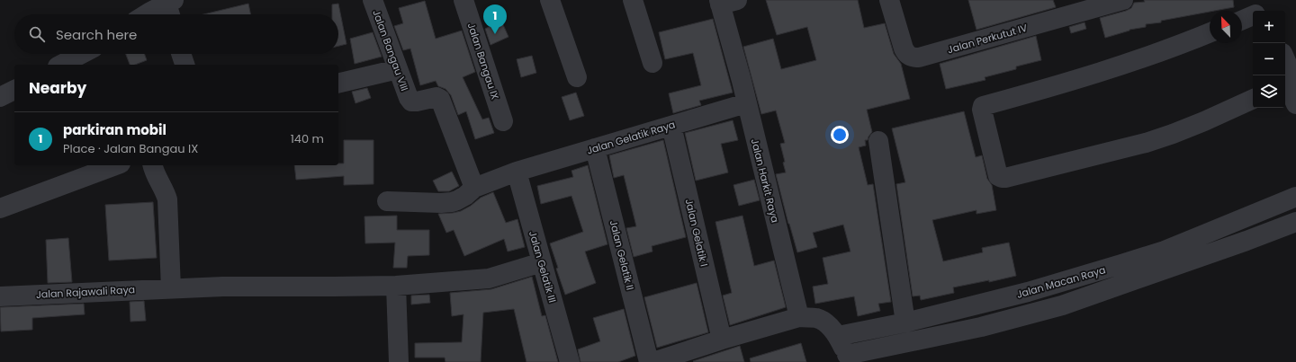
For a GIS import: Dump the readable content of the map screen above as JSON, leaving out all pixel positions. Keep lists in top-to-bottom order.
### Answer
{
  "streets": {
    "street": [
      "Jalan Perkutut IV",
      "Jalan Bangau VIII",
      "Jalan Bangau IX",
      "Jalan Gelatik Raya",
      "Jalan Harkit Raya",
      "Jalan Gelatik I",
      "Jalan Gelatik II",
      "Jalan Gelatik III",
      "Jalan Macan Raya",
      "Jalan Rajawali Raya"
    ]
  },
  "crossings": [
    ["Jalan Gelatik Raya", "Jalan Harkit Raya"],
    ["Jalan Gelatik Raya", "Jalan Gelatik I"],
    ["Jalan Gelatik Raya", "Jalan Gelatik II"],
    ["Jalan Gelatik Raya", "Jalan Gelatik III"],
    ["Jalan Gelatik III", "Jalan Rajawali Raya"]
  ],
  "north": "top left",
  "page": {
    "pins": "1",
    "map_buttons": ["+", "−"],
    "search": "Search here",
    "heading": "Nearby",
    "list": [
      {
        "mark": "1",
        "name": "parkiran mobil",
        "note": "Place · Jalan Bangau IX",
        "value": "140 m"
      }
    ]
  }
}
